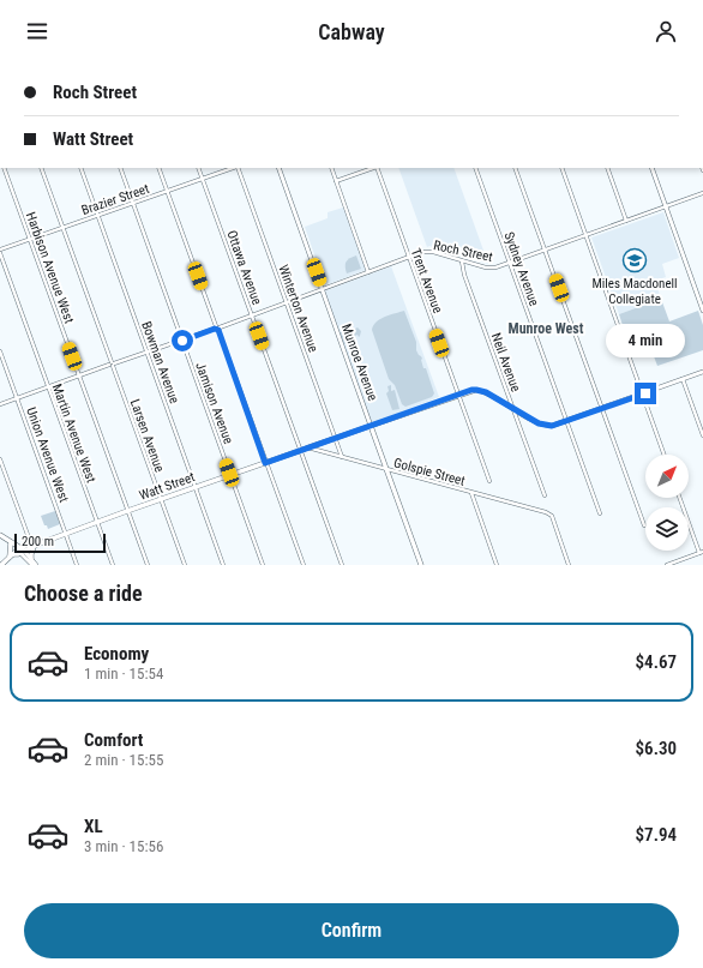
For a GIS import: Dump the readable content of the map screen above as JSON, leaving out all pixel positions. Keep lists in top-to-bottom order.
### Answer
{
  "streets": {
    "main road": ["Munroe Avenue", "Watt Street"],
    "street": [
      "Brazier Street",
      "Roch Street",
      "Harbison Avenue West",
      "Ottawa Avenue",
      "Sydney Avenue",
      "Trent Avenue",
      "Winterton Avenue",
      "Bowman Avenue",
      "Neil Avenue",
      "Jamison Avenue",
      "Martin Avenue West",
      "Larsen Avenue",
      "Union Avenue West",
      "Golspie Street"
    ]
  },
  "crossings": [
    ["Brazier Street", "Harbison Avenue West"],
    ["Brazier Street", "Ottawa Avenue"],
    ["Brazier Street", "Bowman Avenue"],
    ["Brazier Street", "Jamison Avenue"],
    ["Brazier Street", "Larsen Avenue"],
    ["Roch Street", "Harbison Avenue West"],
    ["Roch Street", "Ottawa Avenue"],
    ["Roch Street", "Sydney Avenue"],
    ["Roch Street", "Trent Avenue"],
    ["Roch Street", "Winterton Avenue"],
    ["Roch Street", "Bowman Avenue"],
    ["Roch Street", "Munroe Avenue"],
    ["Roch Street", "Neil Avenue"],
    ["Roch Street", "Jamison Avenue"],
    ["Roch Street", "Martin Avenue West"],
    ["Roch Street", "Larsen Avenue"],
    ["Roch Street", "Union Avenue West"],
    ["Harbison Avenue West", "Watt Street"],
    ["Ottawa Avenue", "Golspie Street"],
    ["Ottawa Avenue", "Watt Street"],
    ["Sydney Avenue", "Watt Street"],
    ["Trent Avenue", "Watt Street"],
    ["Winterton Avenue", "Golspie Street"],
    ["Winterton Avenue", "Watt Street"],
    ["Bowman Avenue", "Watt Street"],
    ["Munroe Avenue", "Golspie Street"],
    ["Munroe Avenue", "Watt Street"],
    ["Neil Avenue", "Watt Street"],
    ["Jamison Avenue", "Watt Street"],
    ["Martin Avenue West", "Watt Street"],
    ["Larsen Avenue", "Watt Street"],
    ["Union Avenue West", "Watt Street"],
    ["Golspie Street", "Watt Street"]
  ],
  "districts": ["Munroe West"],
  "places": {
    "school or university": ["Miles Macdonell Collegiate"]
  },
  "scale_bar": "200 m",
  "north": "top right",
  "page": {
    "header": "Cabway",
    "banner": ["Roch Street", "Watt Street"],
    "bubble": "4 min",
    "scale": "200 m",
    "heading": "Choose a ride",
    "list": [
      {
        "name": "Economy",
        "note": "1 min · 15:54",
        "value": "$4.67"
      },
      {
        "name": "Comfort",
        "note": "2 min · 15:55",
        "value": "$6.30"
      },
      {
        "name": "XL",
        "note": "3 min · 15:56",
        "value": "$7.94"
      }
    ],
    "buttons": "Confirm"
  }
}
